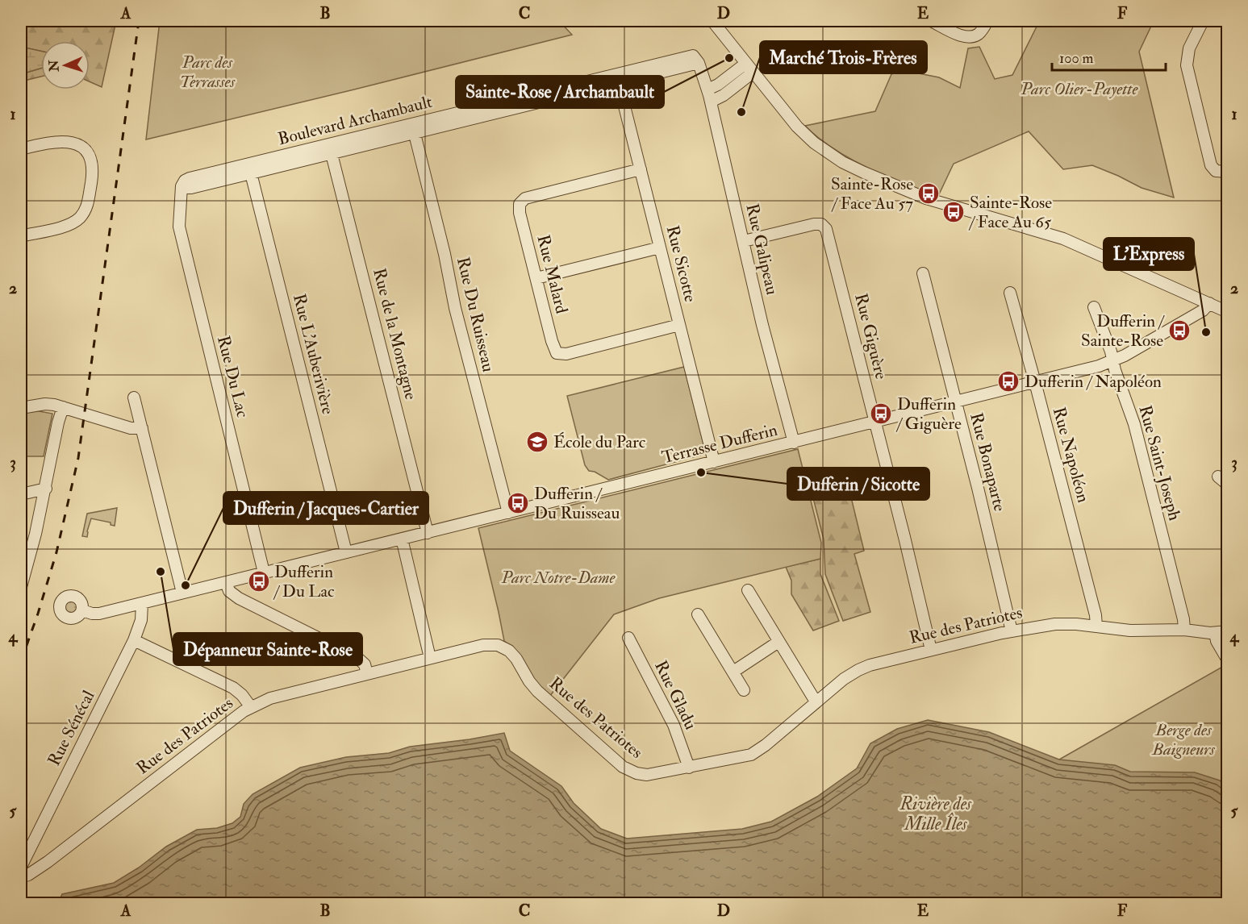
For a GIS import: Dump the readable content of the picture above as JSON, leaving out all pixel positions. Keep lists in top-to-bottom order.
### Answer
{
  "streets": {
    "street": [
      "Boulevard Archambault",
      "Rue Galipeau",
      "Rue Sicotte",
      "Rue Malard",
      "Rue Du Ruisseau",
      "Rue de la Montagne",
      "Rue Giguère",
      "Rue L'Auberivière",
      "Rue Du Lac",
      "Terrasse Dufferin",
      "Rue Napoléon",
      "Rue Bonaparte",
      "Rue Saint-Joseph",
      "Rue des Patriotes",
      "Rue Gladu",
      "Rue Sénécal"
    ]
  },
  "crossings": [
    ["Boulevard Archambault", "Rue Galipeau"],
    ["Boulevard Archambault", "Rue Sicotte"],
    ["Boulevard Archambault", "Rue Du Ruisseau"],
    ["Boulevard Archambault", "Rue de la Montagne"],
    ["Boulevard Archambault", "Rue L'Auberivière"],
    ["Boulevard Archambault", "Rue Du Lac"],
    ["Rue Galipeau", "Rue Giguère"],
    ["Rue Galipeau", "Terrasse Dufferin"],
    ["Rue Sicotte", "Rue Malard"],
    ["Rue Sicotte", "Terrasse Dufferin"],
    ["Rue Du Ruisseau", "Terrasse Dufferin"],
    ["Rue de la Montagne", "Terrasse Dufferin"],
    ["Rue Giguère", "Terrasse Dufferin"],
    ["Rue Giguère", "Rue des Patriotes"],
    ["Rue L'Auberivière", "Terrasse Dufferin"],
    ["Rue Du Lac", "Terrasse Dufferin"],
    ["Terrasse Dufferin", "Rue Napoléon"],
    ["Terrasse Dufferin", "Rue Bonaparte"],
    ["Terrasse Dufferin", "Rue Saint-Joseph"],
    ["Terrasse Dufferin", "Rue Sénécal"],
    ["Rue Napoléon", "Rue des Patriotes"],
    ["Rue Bonaparte", "Rue des Patriotes"],
    ["Rue Saint-Joseph", "Rue des Patriotes"],
    ["Rue des Patriotes", "Rue Gladu"]
  ],
  "water": ["Rivière des Mille Îles"],
  "parks": [
    "Parc des Terrasses",
    "Parc Olier-Payette",
    "Parc Notre-Dame",
    "Berge des Baigneurs"
  ],
  "places": {
    "other": [
      "Sainte-Rose / Archambault",
      "Marché Trois-Frères",
      "L'Express",
      "Dufferin / Sicotte",
      "Dépanneur Sainte-Rose",
      "Dufferin / Jacques-Cartier"
    ],
    "bus stop": [
      "Sainte-Rose / Face Au 57",
      "Sainte-Rose / Face Au 65",
      "Dufferin / Sainte-Rose",
      "Dufferin / Napoléon",
      "Dufferin / Giguère",
      "Dufferin / Du Ruisseau",
      "Dufferin / Du Lac"
    ],
    "school or university": ["École du Parc"]
  },
  "scale_bar": "100 m",
  "north": "left",
  "grid": {
    "columns": [
      "A",
      "B",
      "C",
      "D",
      "E",
      "F"
    ],
    "rows": [
      "1",
      "2",
      "3",
      "4",
      "5"
    ]
  }
}
